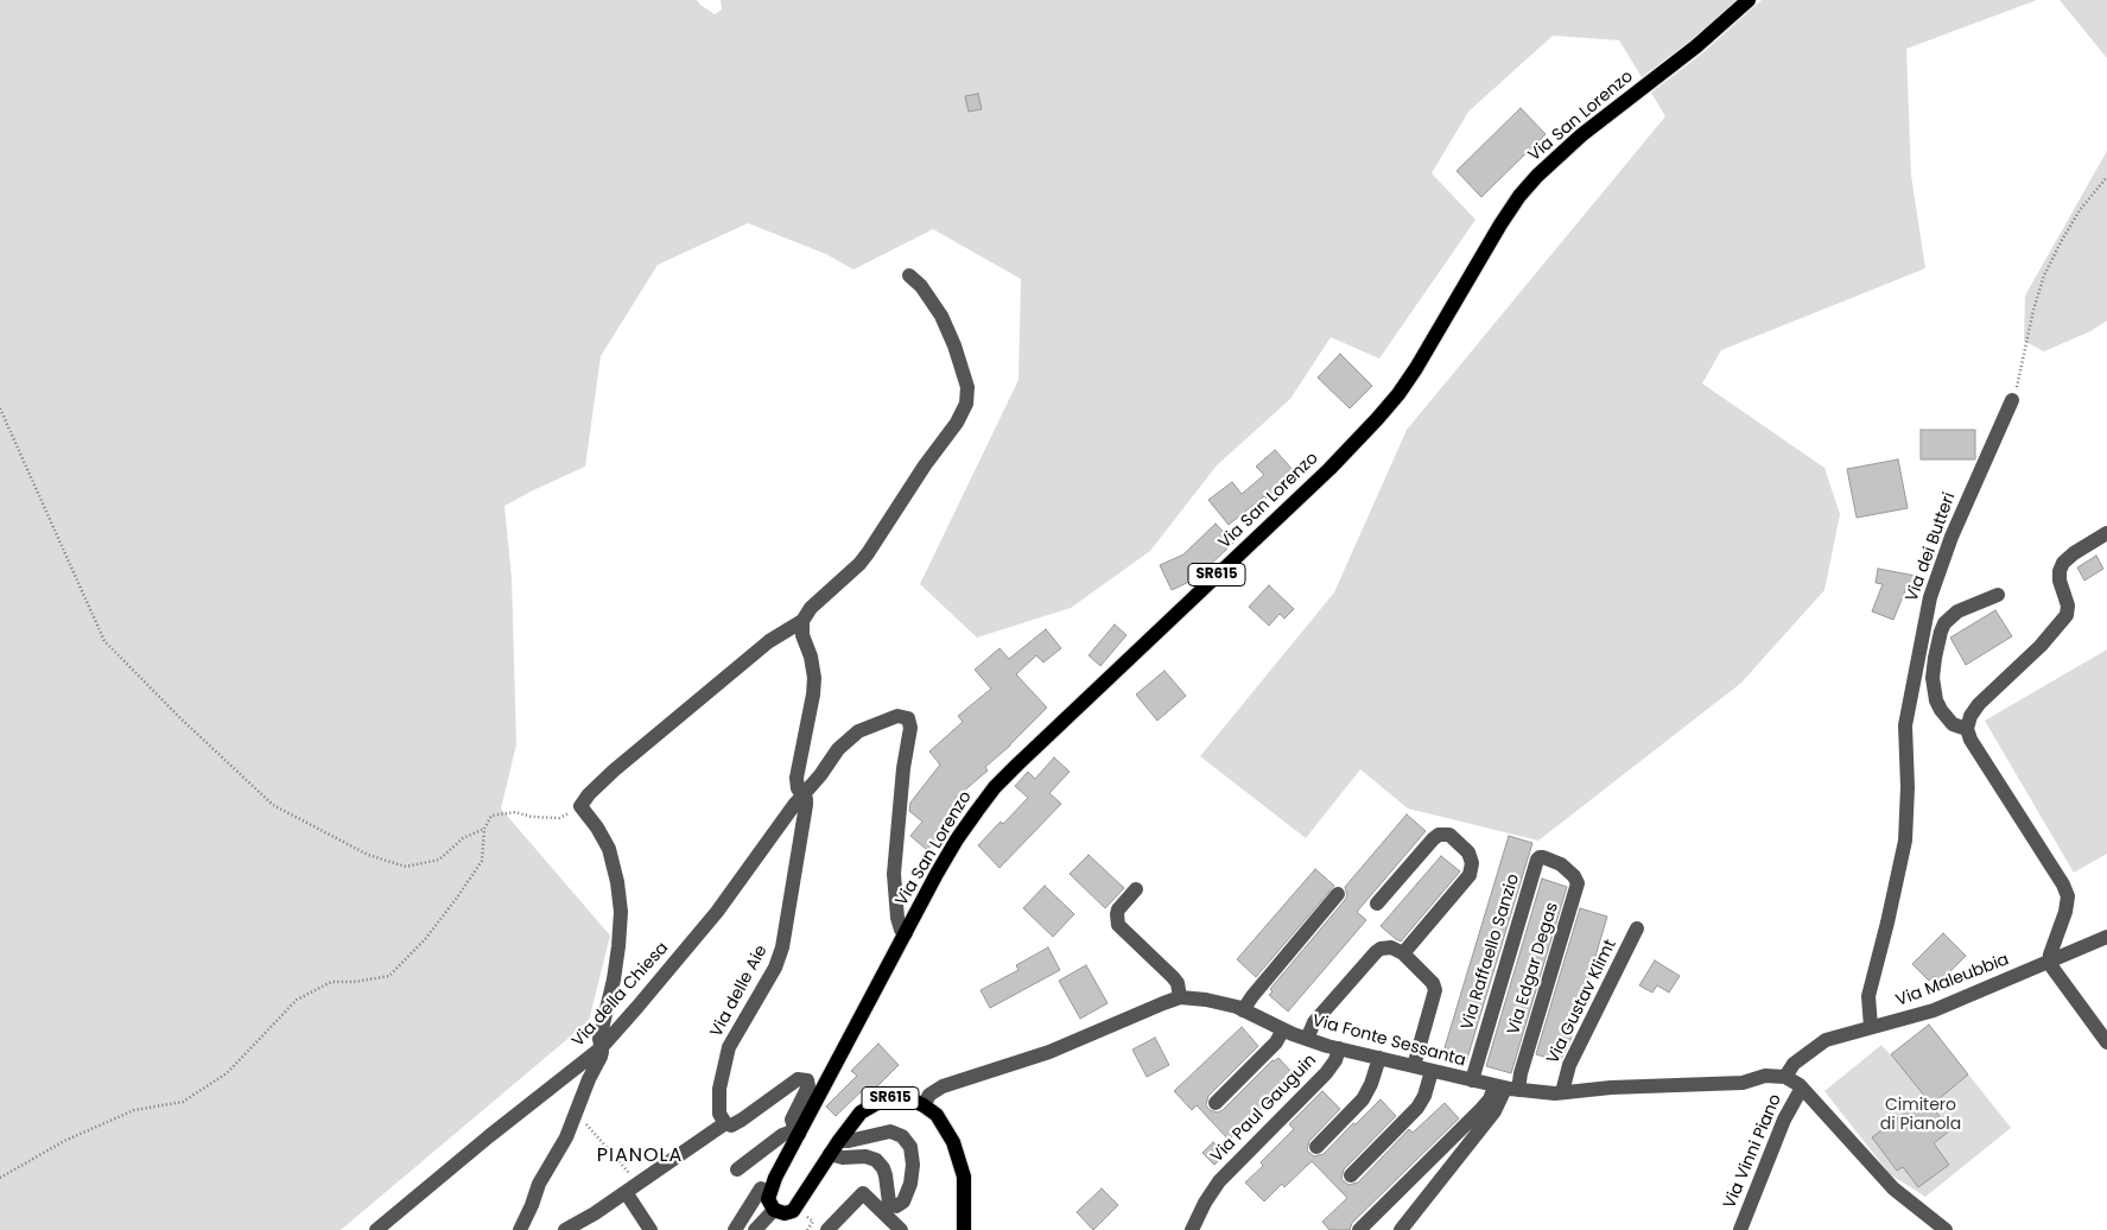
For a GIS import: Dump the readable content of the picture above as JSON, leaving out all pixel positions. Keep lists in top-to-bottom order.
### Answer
{
  "streets": {
    "main road": ["Via San Lorenzo", "SR615"],
    "street": [
      "Via dei Butteri",
      "Via Raffaello Sanzio",
      "Via Edgar Degas",
      "Via Maleubbia",
      "Via delle Aie",
      "Via della Chiesa",
      "Via Gustav Klimt",
      "Via Fonte Sessanta",
      "Via Paul Gauguin",
      "Via Vinni Piano"
    ]
  },
  "crossings": [
    ["Via San Lorenzo", "SR615"],
    ["Via San Lorenzo", "Via della Chiesa"],
    ["Via dei Butteri", "Via Maleubbia"],
    ["SR615", "Via Fonte Sessanta"],
    ["Via Raffaello Sanzio", "Via Edgar Degas"],
    ["Via Raffaello Sanzio", "Via Fonte Sessanta"],
    ["Via Edgar Degas", "Via Fonte Sessanta"],
    ["Via Maleubbia", "Via Fonte Sessanta"],
    ["Via delle Aie", "Via della Chiesa"],
    ["Via Gustav Klimt", "Via Fonte Sessanta"],
    ["Via Fonte Sessanta", "Via Paul Gauguin"]
  ],
  "districts": ["PIANOLA"],
  "parks": ["Cimitero di Pianola"]
}
